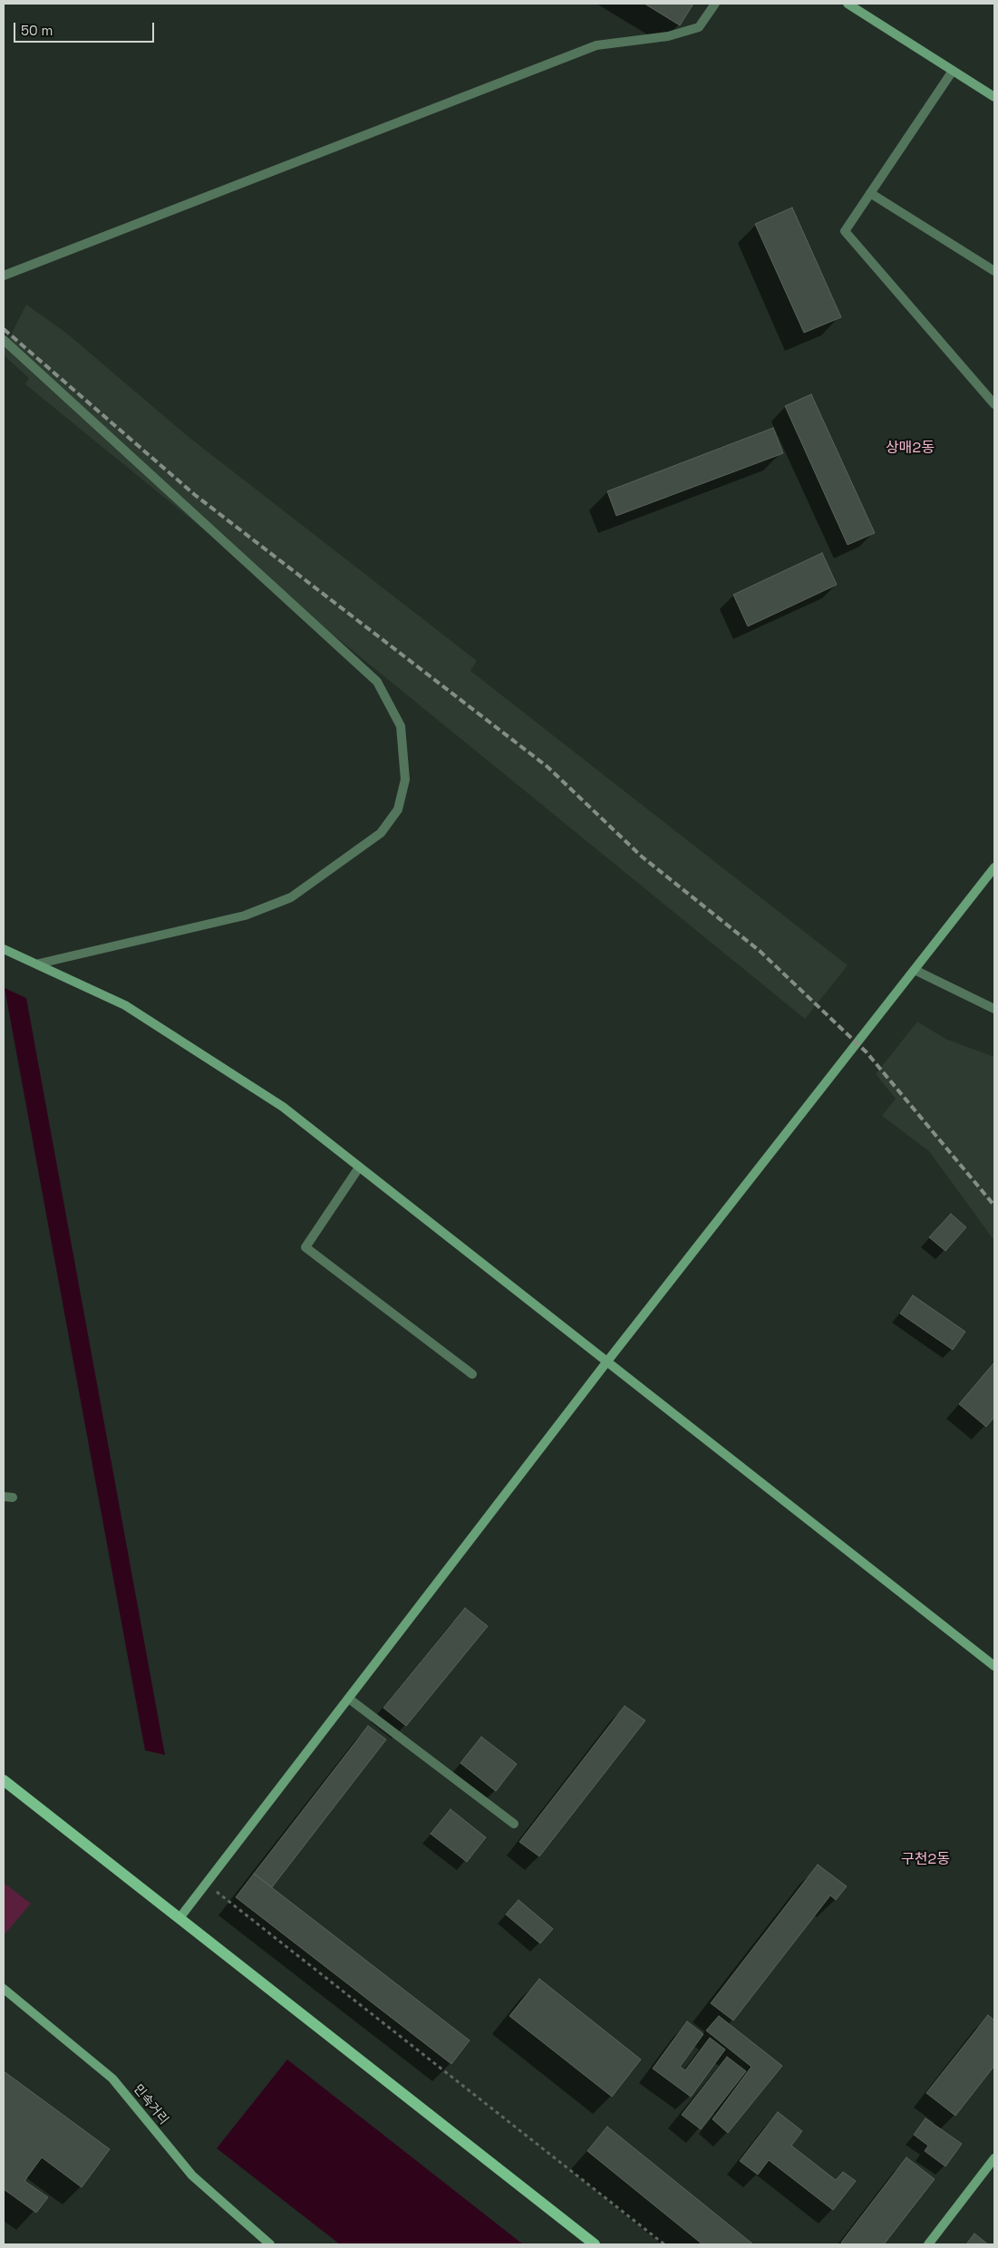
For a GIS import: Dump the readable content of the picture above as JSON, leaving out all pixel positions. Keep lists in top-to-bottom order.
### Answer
{
  "streets": {
    "street": ["민속거리"]
  },
  "districts": ["상매2동", "구천2동"],
  "scale_bar": "50 m"
}
